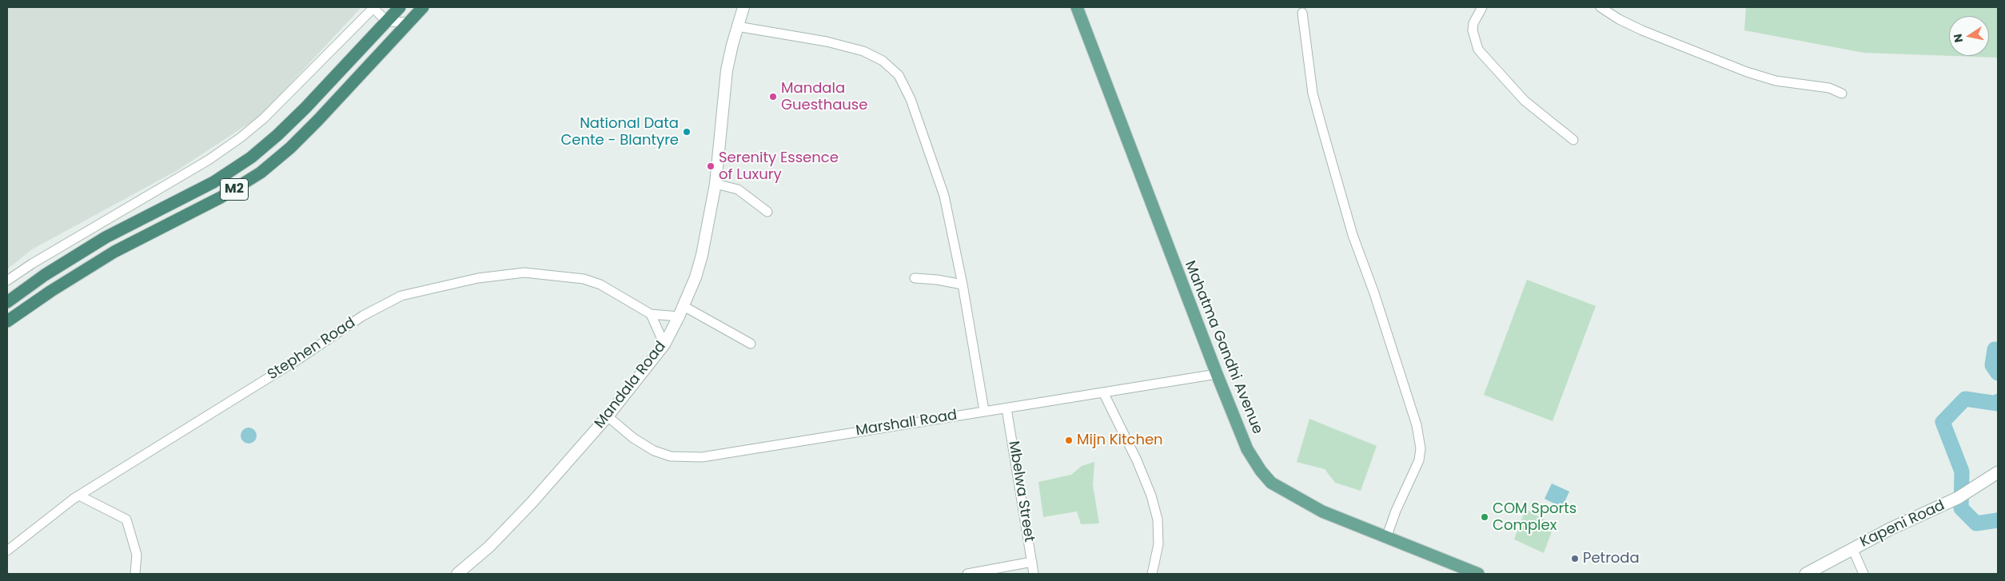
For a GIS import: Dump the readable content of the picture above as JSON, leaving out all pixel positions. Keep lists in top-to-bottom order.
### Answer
{
  "streets": {
    "highway": ["M2"],
    "main road": ["Mahatma Gandhi Avenue", "Kapeni Road"],
    "street": [
      "Stephen Road",
      "Mandala Road",
      "Marshall Road",
      "Mbelwa Street"
    ]
  },
  "crossings": [
    ["Mahatma Gandhi Avenue", "Marshall Road"],
    ["Stephen Road", "Mandala Road"],
    ["Mandala Road", "Marshall Road"],
    ["Marshall Road", "Mbelwa Street"]
  ],
  "places": [
    "Mandala Guesthause",
    "National Data Cente - Blantyre",
    "Serenity Essence of Luxury",
    "Mijn Kitchen",
    "COM Sports Complex",
    "Petroda"
  ],
  "north": "left"
}
